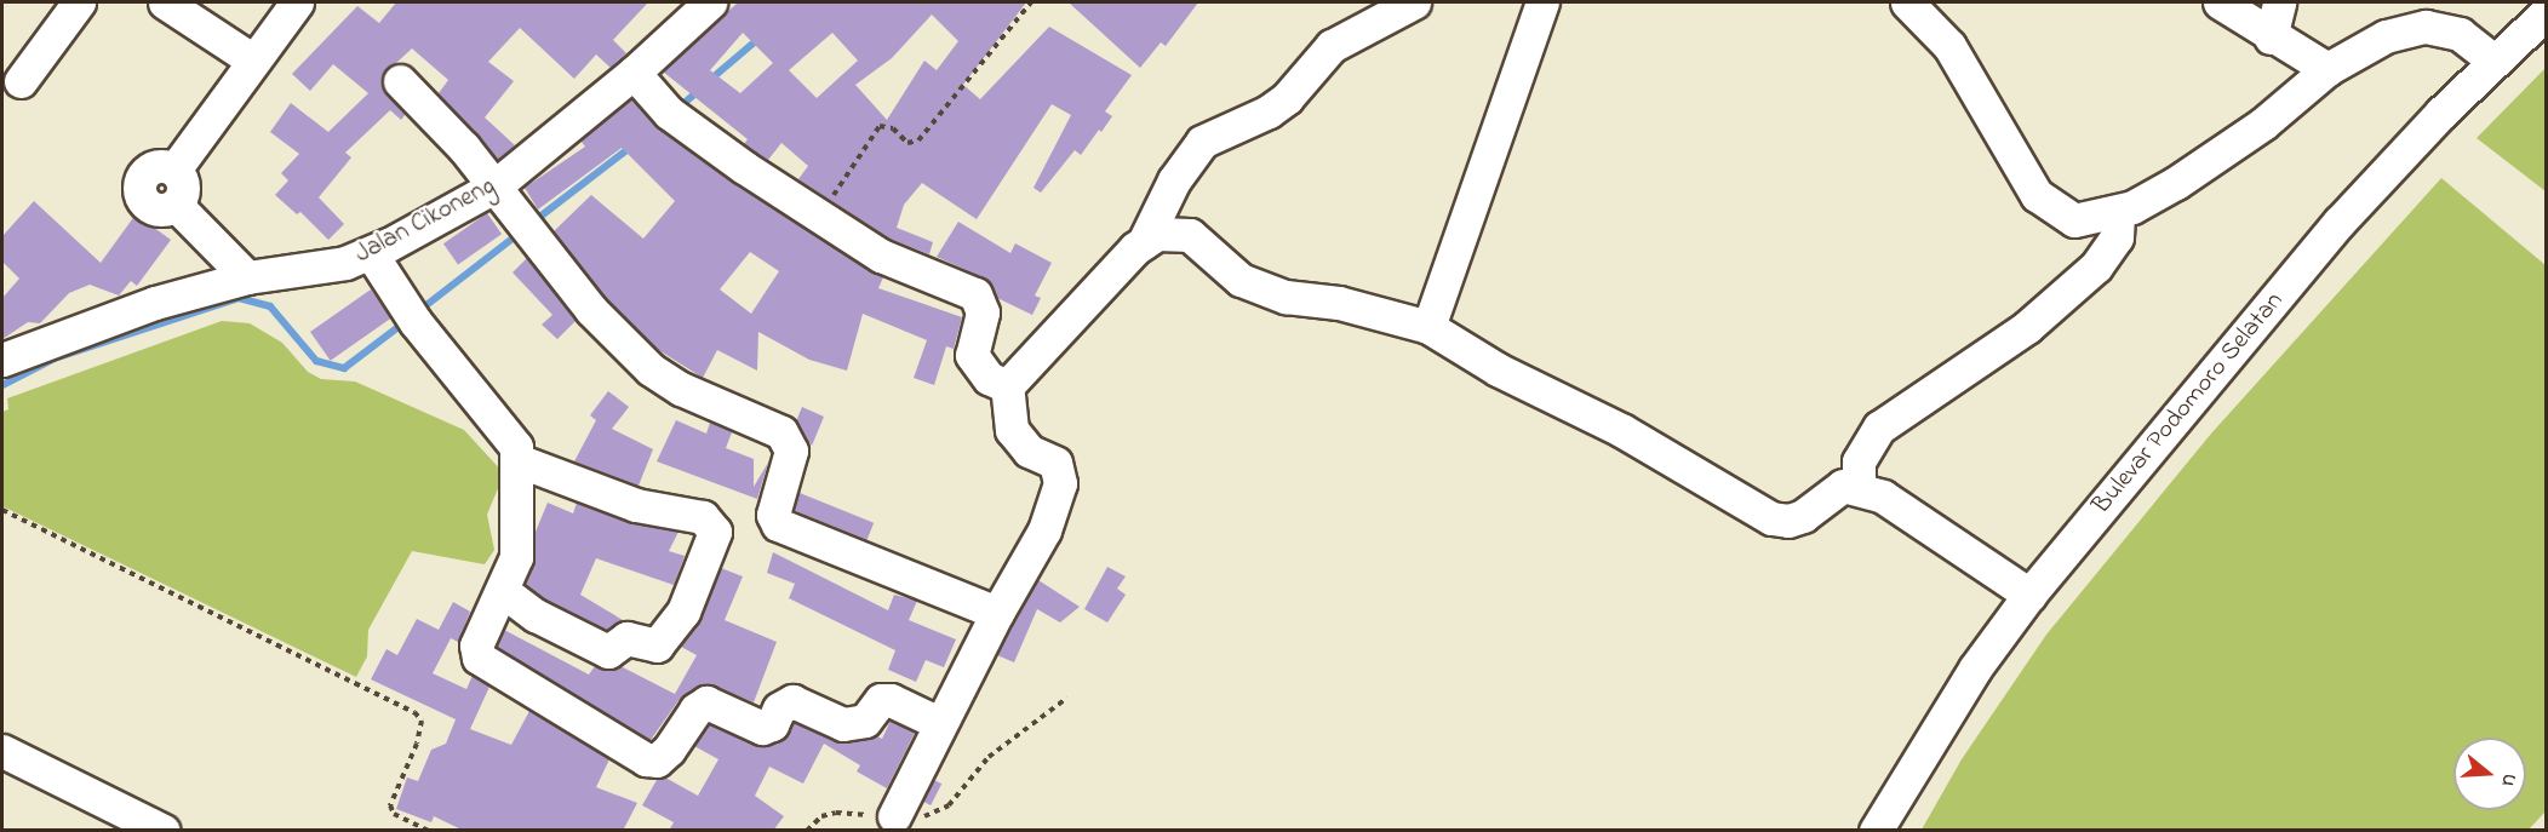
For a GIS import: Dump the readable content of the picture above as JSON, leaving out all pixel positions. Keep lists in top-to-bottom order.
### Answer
{
  "streets": {
    "street": ["Jalan Cikoneng", "Bulevar Podomoro Selatan"]
  },
  "north": "right"
}
